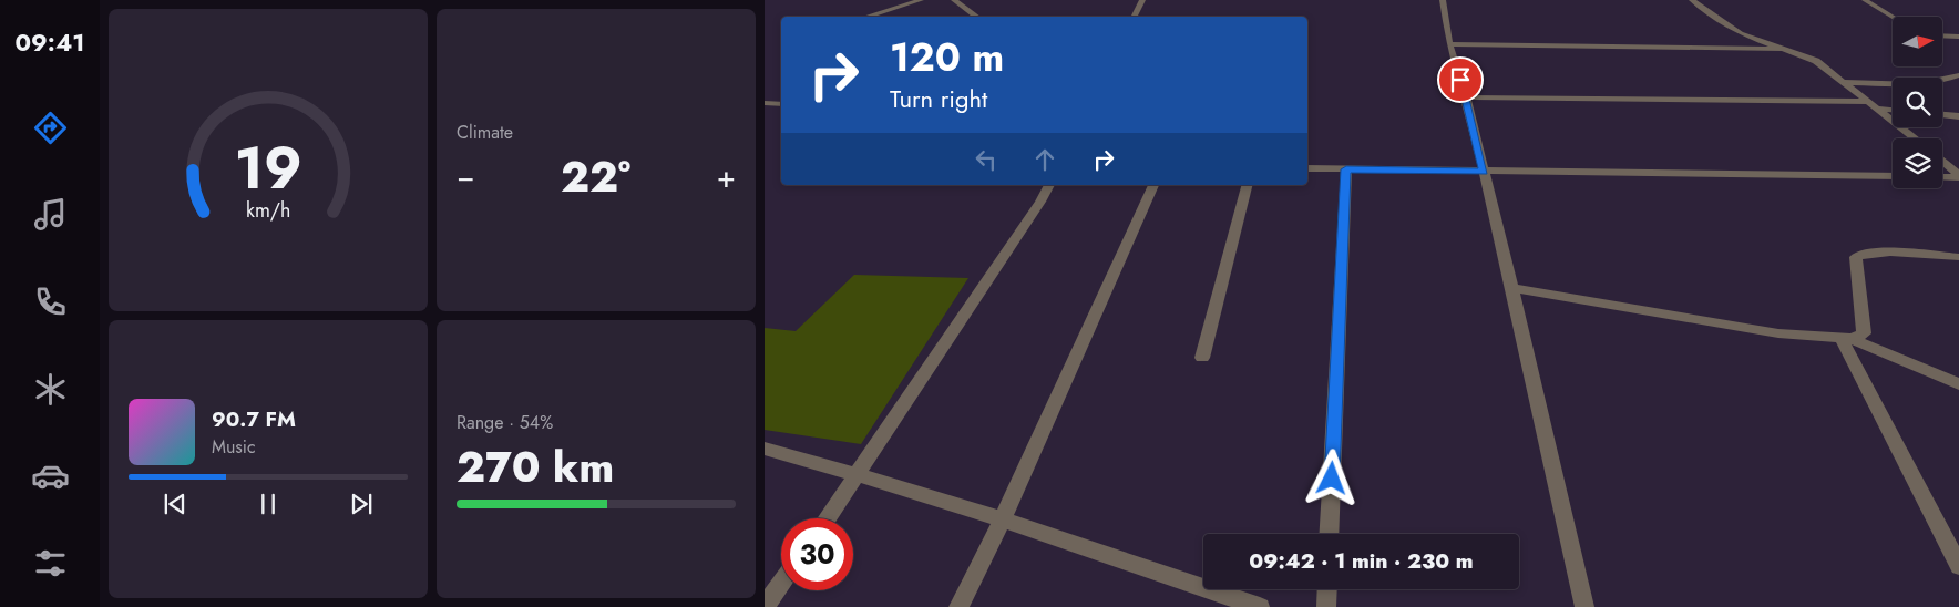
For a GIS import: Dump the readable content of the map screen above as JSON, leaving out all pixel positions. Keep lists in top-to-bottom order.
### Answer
{
  "north": "right",
  "page": {
    "tabs": "09:41",
    "tile": [
      "Climate",
      ["Range · 54%", "270 km"]
    ],
    "turn": ["120 m", "Turn right"],
    "heat": ["−", "22°", "+"],
    "song": ["90.7 FM", "Music"],
    "limit": "30",
    "trip": "09:42 · 1 min · 230 m",
    "gauge": ["19", "km/h"]
  }
}
